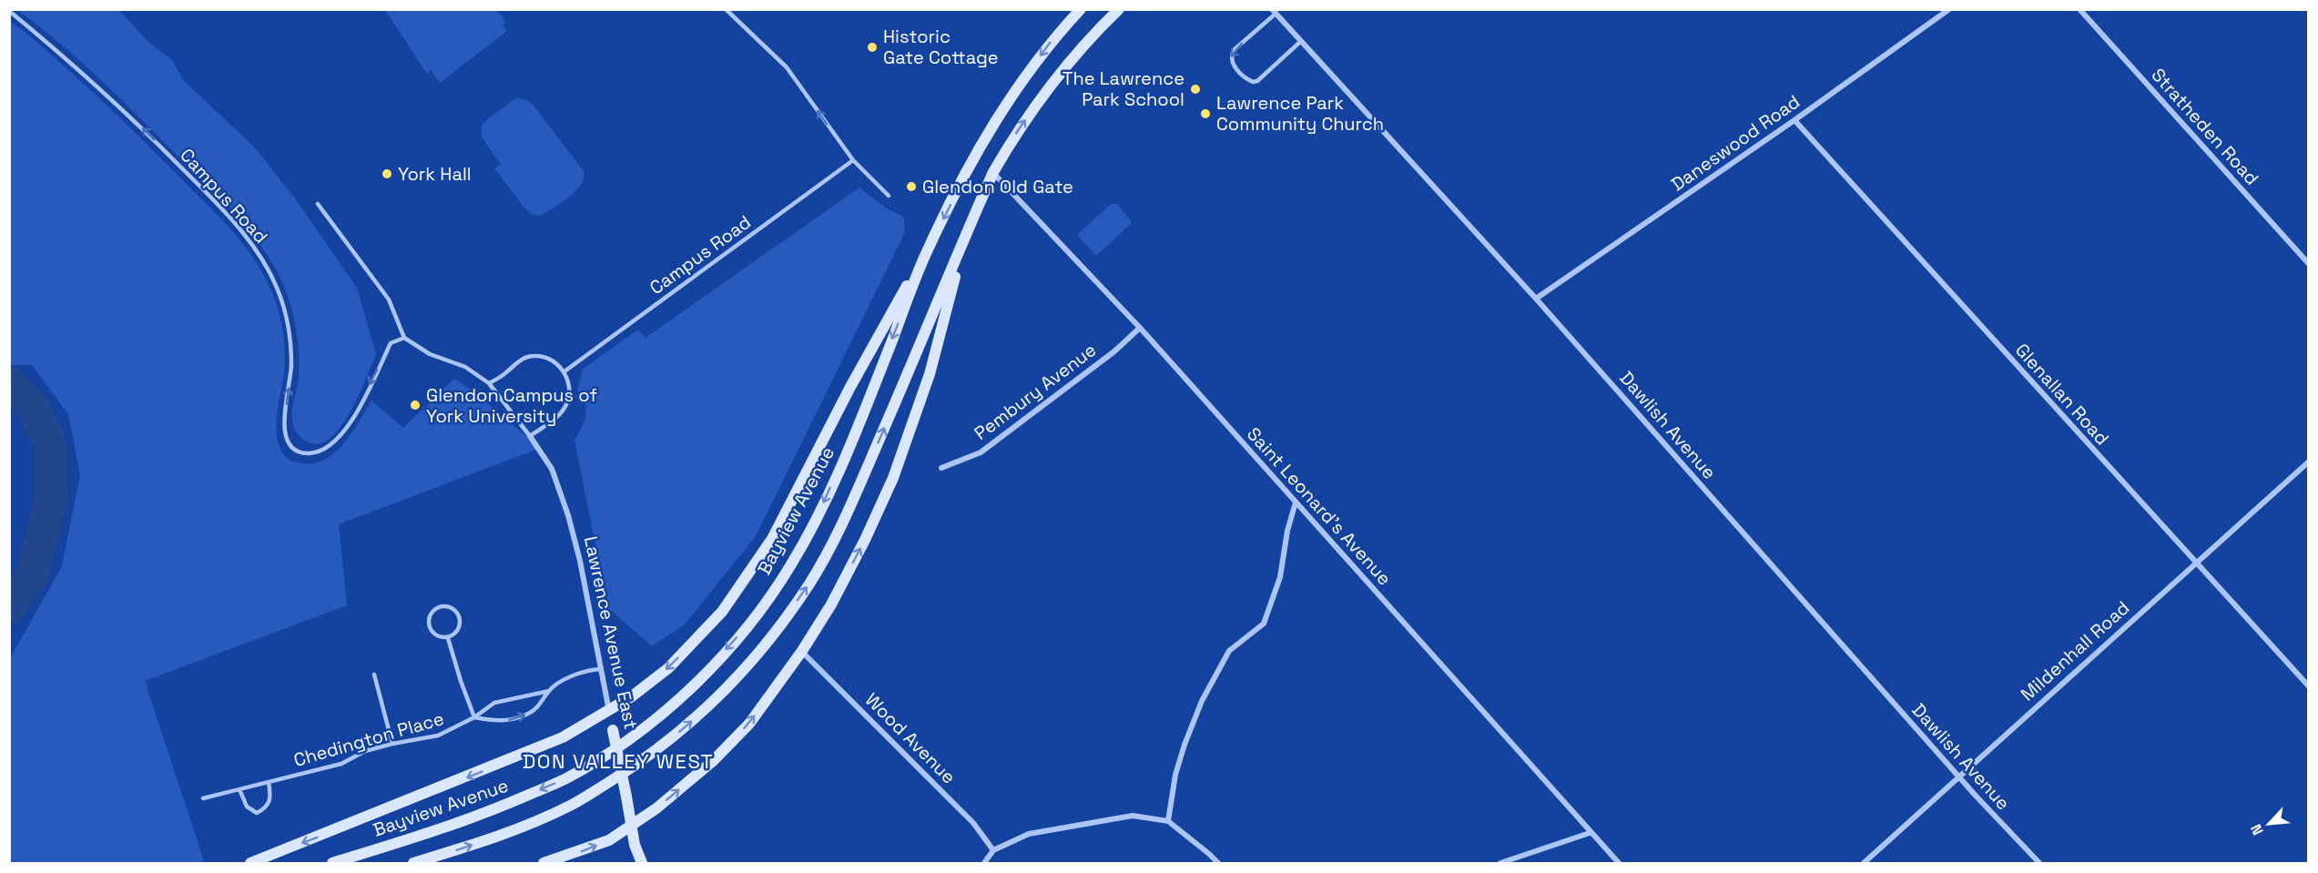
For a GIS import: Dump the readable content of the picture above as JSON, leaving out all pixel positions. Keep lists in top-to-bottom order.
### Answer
{
  "streets": {
    "main road": ["Bayview Avenue", "Lawrence Avenue East"],
    "street": [
      "Stratheden Road",
      "Daneswood Road",
      "Pembury Avenue",
      "Glenallan Road",
      "Dawlish Avenue",
      "Saint Leonard's Avenue",
      "Mildenhall Road",
      "Wood Avenue"
    ],
    "lane": ["Campus Road", "Chedington Place"]
  },
  "crossings": [
    ["Daneswood Road", "Glenallan Road"],
    ["Daneswood Road", "Dawlish Avenue"],
    ["Campus Road", "Lawrence Avenue East"],
    ["Pembury Avenue", "Saint Leonard's Avenue"],
    ["Glenallan Road", "Mildenhall Road"],
    ["Dawlish Avenue", "Mildenhall Road"],
    ["Lawrence Avenue East", "Chedington Place"]
  ],
  "districts": ["DON VALLEY WEST"],
  "places": [
    "Historic Gate Cottage",
    "The Lawrence Park School",
    "Lawrence Park Community Church",
    "York Hall",
    "Glendon Old Gate",
    "Glendon Campus of York University"
  ],
  "north": "bottom left"
}
